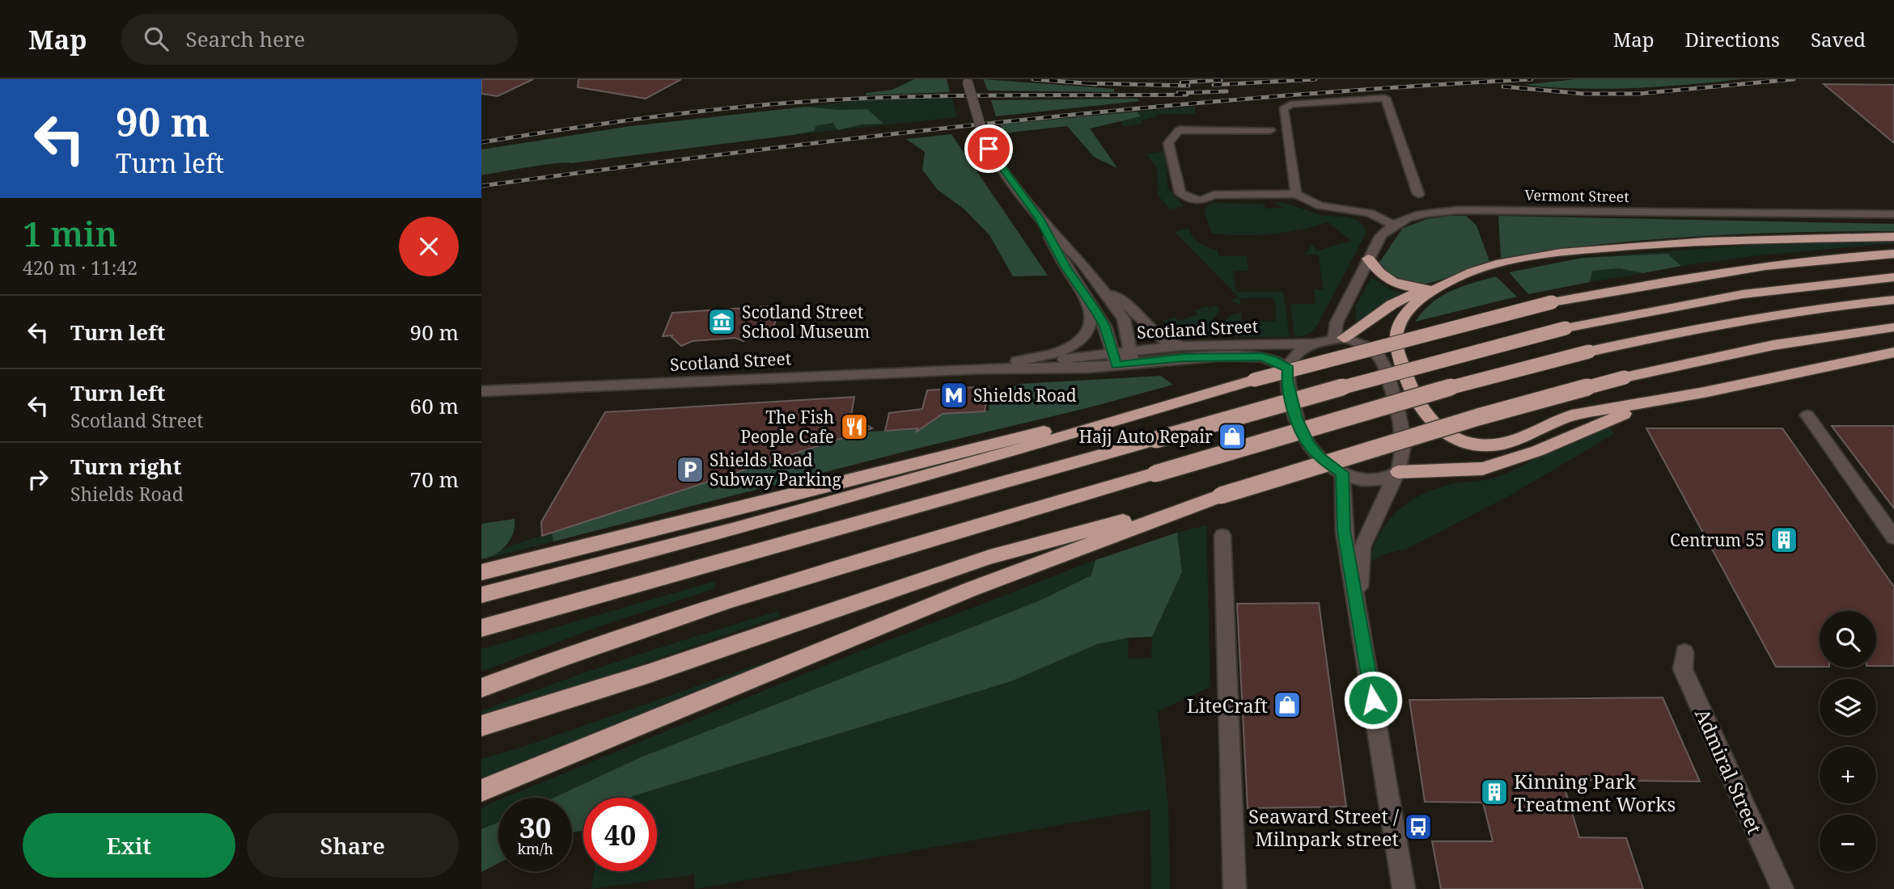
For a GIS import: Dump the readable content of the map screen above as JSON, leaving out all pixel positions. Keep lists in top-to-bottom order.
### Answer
{
  "streets": {
    "street": ["Vermont Street", "Scotland Street", "Admiral Street"]
  },
  "places": {
    "museum": ["Scotland Street School Museum"],
    "metro station": ["Shields Road"],
    "restaurant": ["The Fish People Cafe"],
    "shop": ["Hajj Auto Repair", "LiteCraft"],
    "parking": ["Shields Road Subway Parking"],
    "building": ["Centrum 55", "Kinning Park Treatment Works"],
    "bus stop": ["Seaward Street / Milnpark street"]
  },
  "page": {
    "header": "Map",
    "search": "Search here",
    "nav": ["Map", "Directions", "Saved"],
    "turn": ["90 m", "Turn left"],
    "heading": ["1 min", "420 m · 11:42"],
    "list": [
      {
        "name": "Turn left",
        "value": "90 m"
      },
      {
        "name": "Turn left",
        "note": "Scotland Street",
        "value": "60 m"
      },
      {
        "name": "Turn right",
        "note": "Shields Road",
        "value": "70 m"
      }
    ],
    "map_buttons": ["+", "−"],
    "speed": "30 km/h",
    "limit": "40",
    "buttons": ["Exit", "Share"]
  }
}
